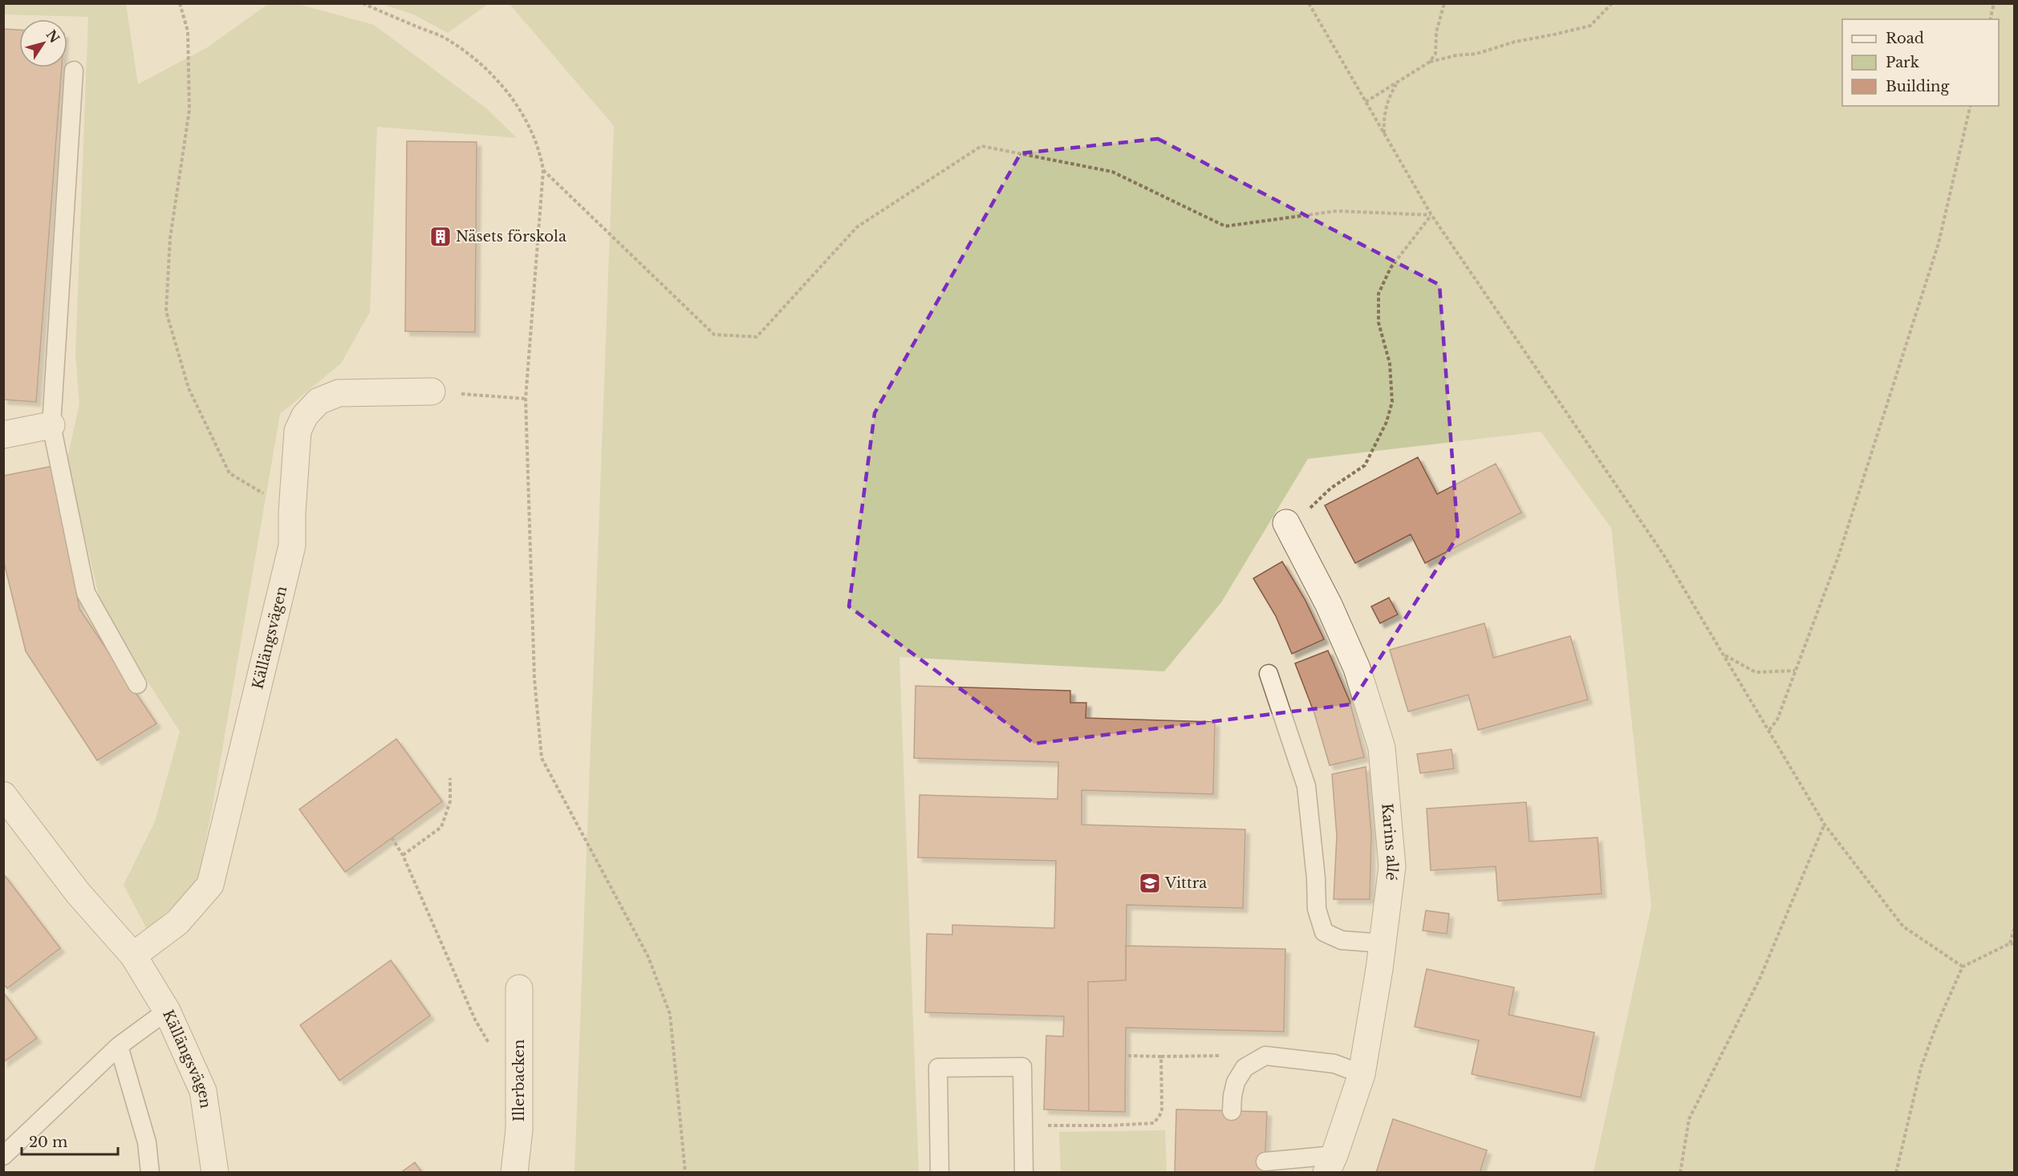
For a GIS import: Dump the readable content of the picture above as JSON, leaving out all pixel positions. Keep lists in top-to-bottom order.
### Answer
{
  "streets": {
    "street": ["Källängsvägen", "Karins allé", "Illerbacken"]
  },
  "places": {
    "building": ["Näsets förskola"],
    "school or university": ["Vittra"]
  },
  "legend": ["Road", "Park", "Building"],
  "scale_bar": "20 m",
  "north": "top right"
}
